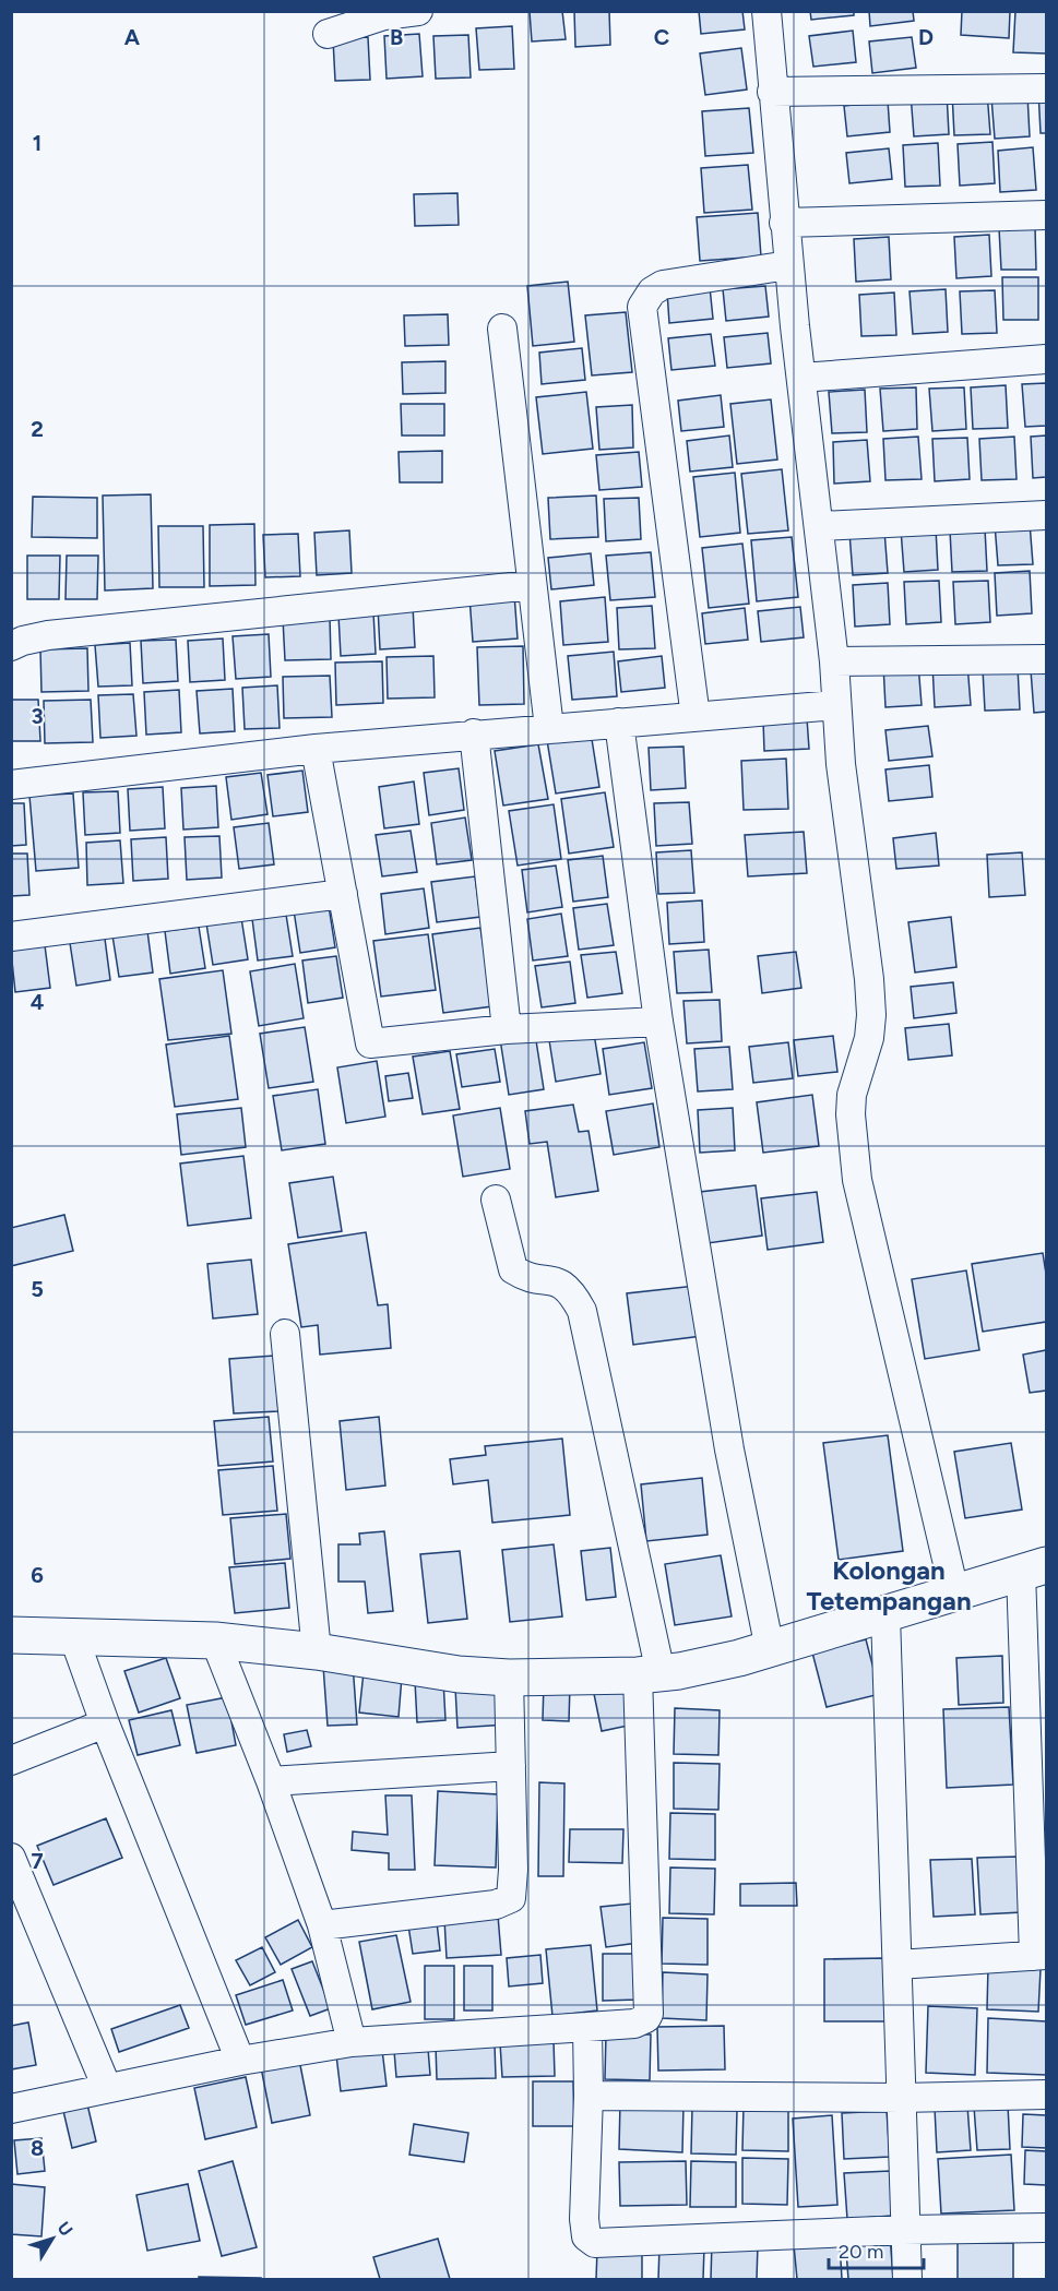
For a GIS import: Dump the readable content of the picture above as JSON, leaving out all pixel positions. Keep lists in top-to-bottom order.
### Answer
{
  "districts": ["Kolongan Tetempangan"],
  "scale_bar": "20 m",
  "north": "top right",
  "grid": {
    "columns": [
      "A",
      "B",
      "C",
      "D"
    ],
    "rows": [
      "1",
      "2",
      "3",
      "4",
      "5",
      "6",
      "7",
      "8"
    ]
  }
}
